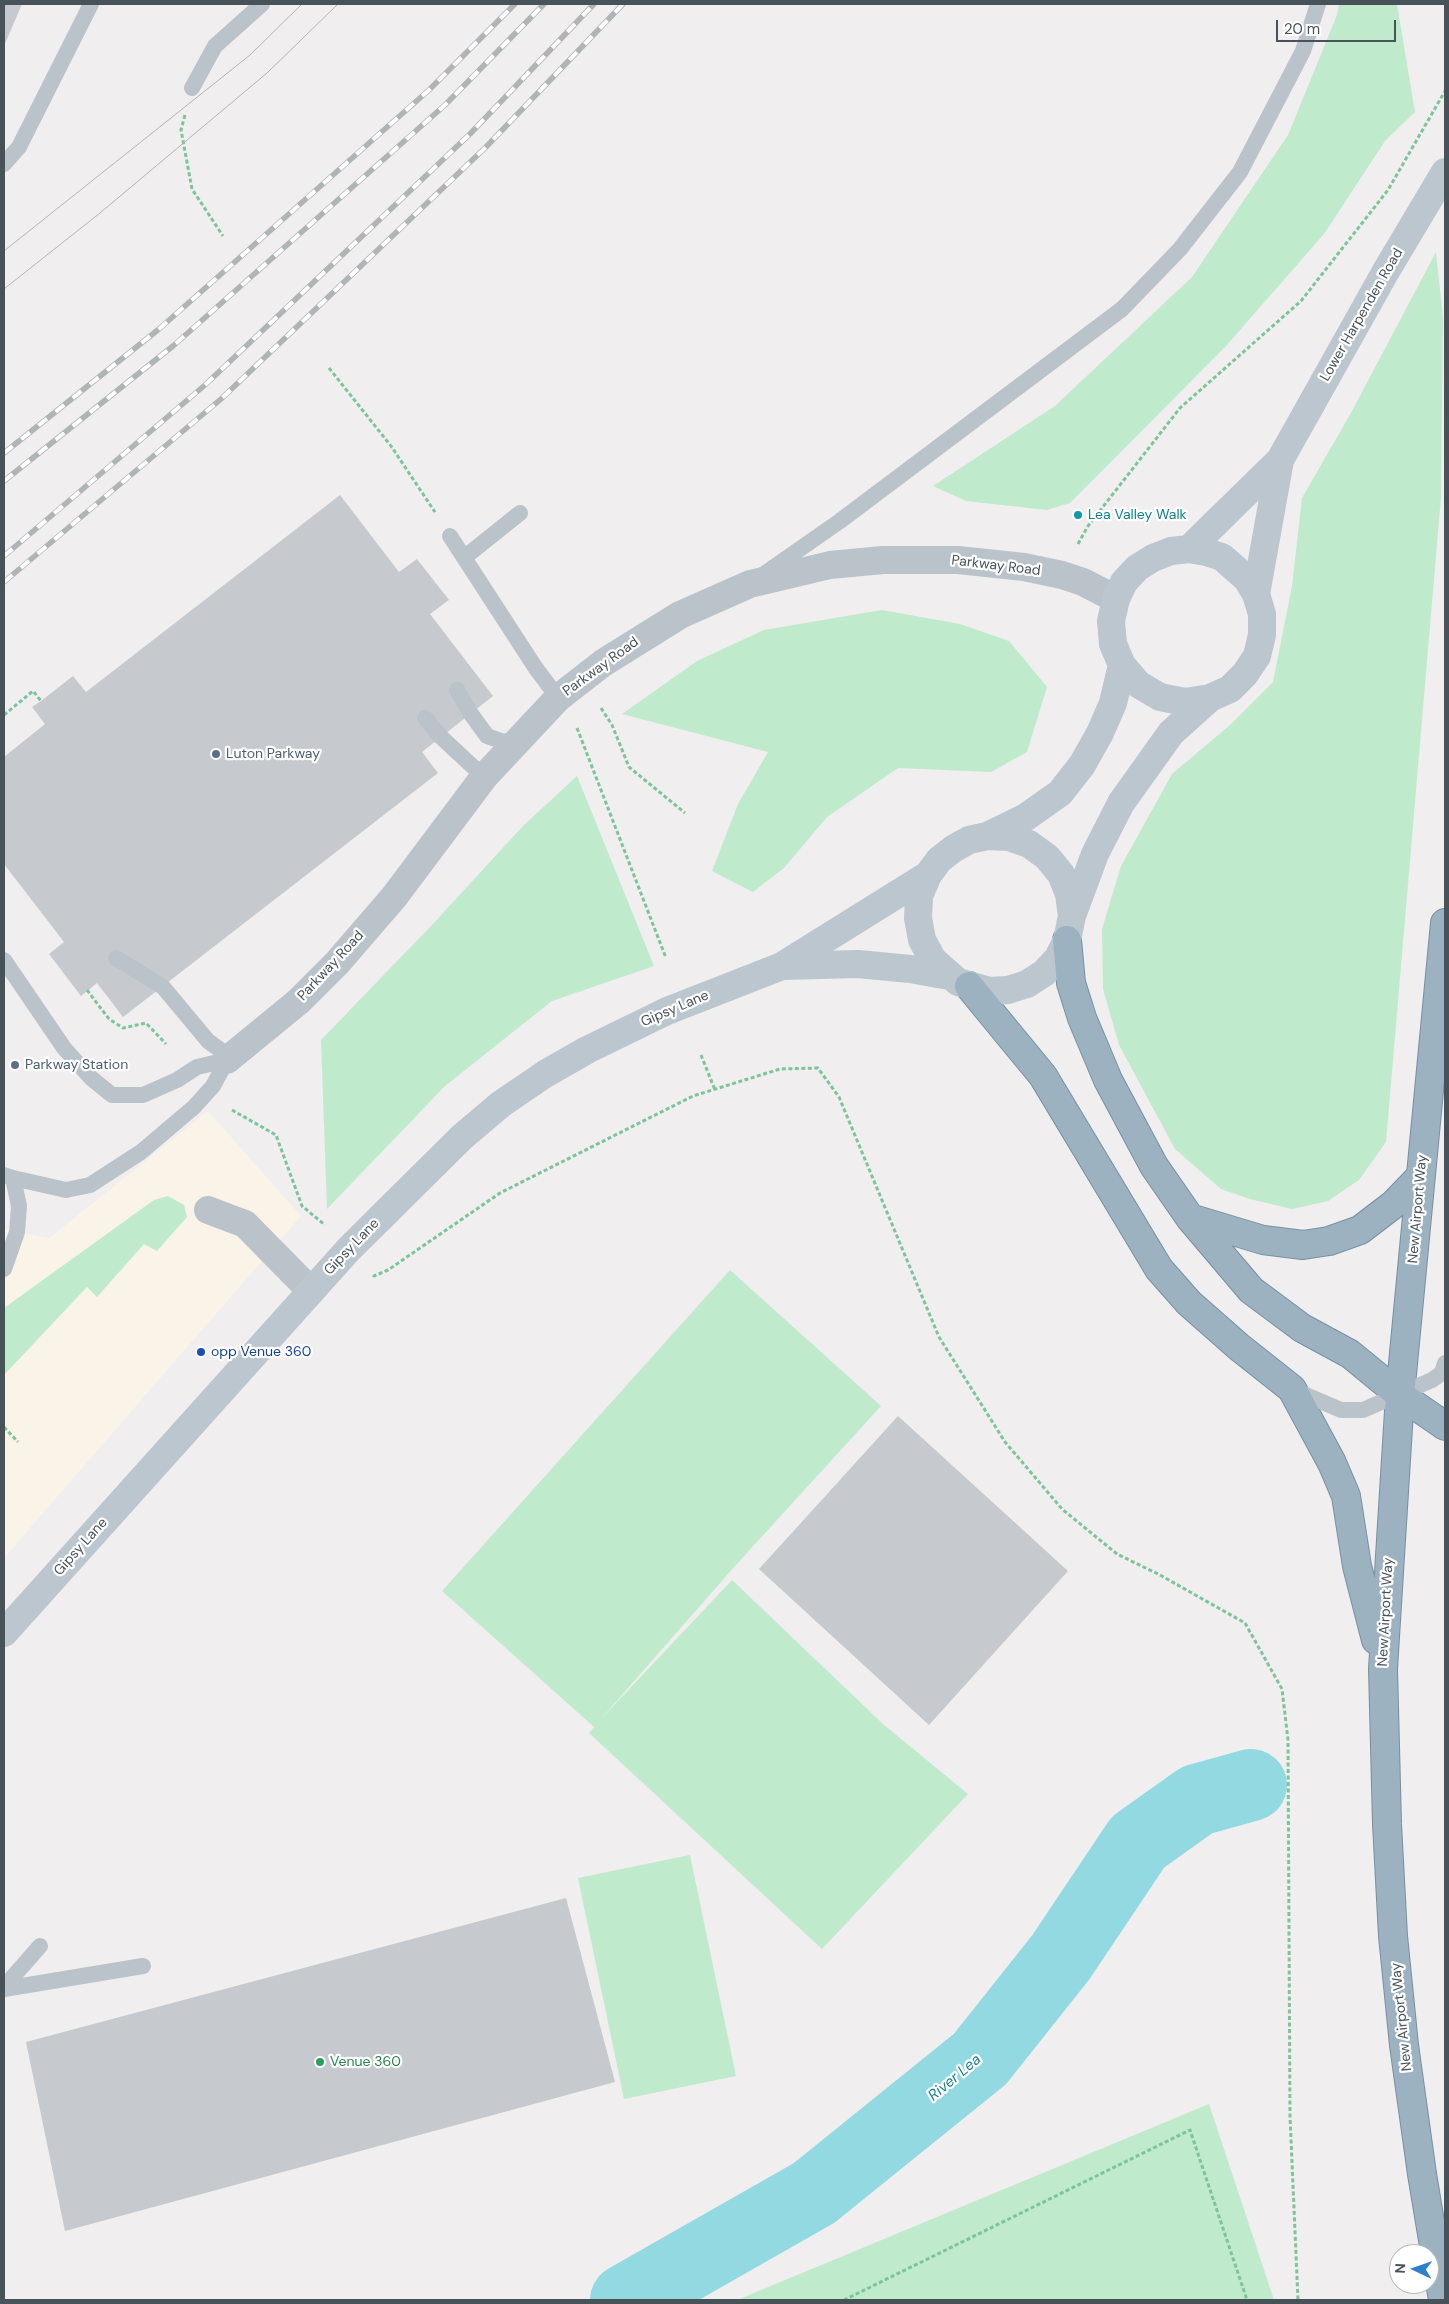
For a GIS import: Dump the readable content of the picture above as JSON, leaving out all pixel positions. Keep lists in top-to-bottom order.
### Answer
{
  "streets": {
    "highway": ["New Airport Way"],
    "main road": ["Lower Harpenden Road", "Gipsy Lane"],
    "street": ["Parkway Road"]
  },
  "crossings": [
    ["Lower Harpenden Road", "Parkway Road"]
  ],
  "water": ["River Lea"],
  "places": [
    "Lea Valley Walk",
    "Luton Parkway",
    "Parkway Station",
    "opp Venue 360",
    "Venue 360"
  ],
  "scale_bar": "20 m",
  "north": "left"
}
